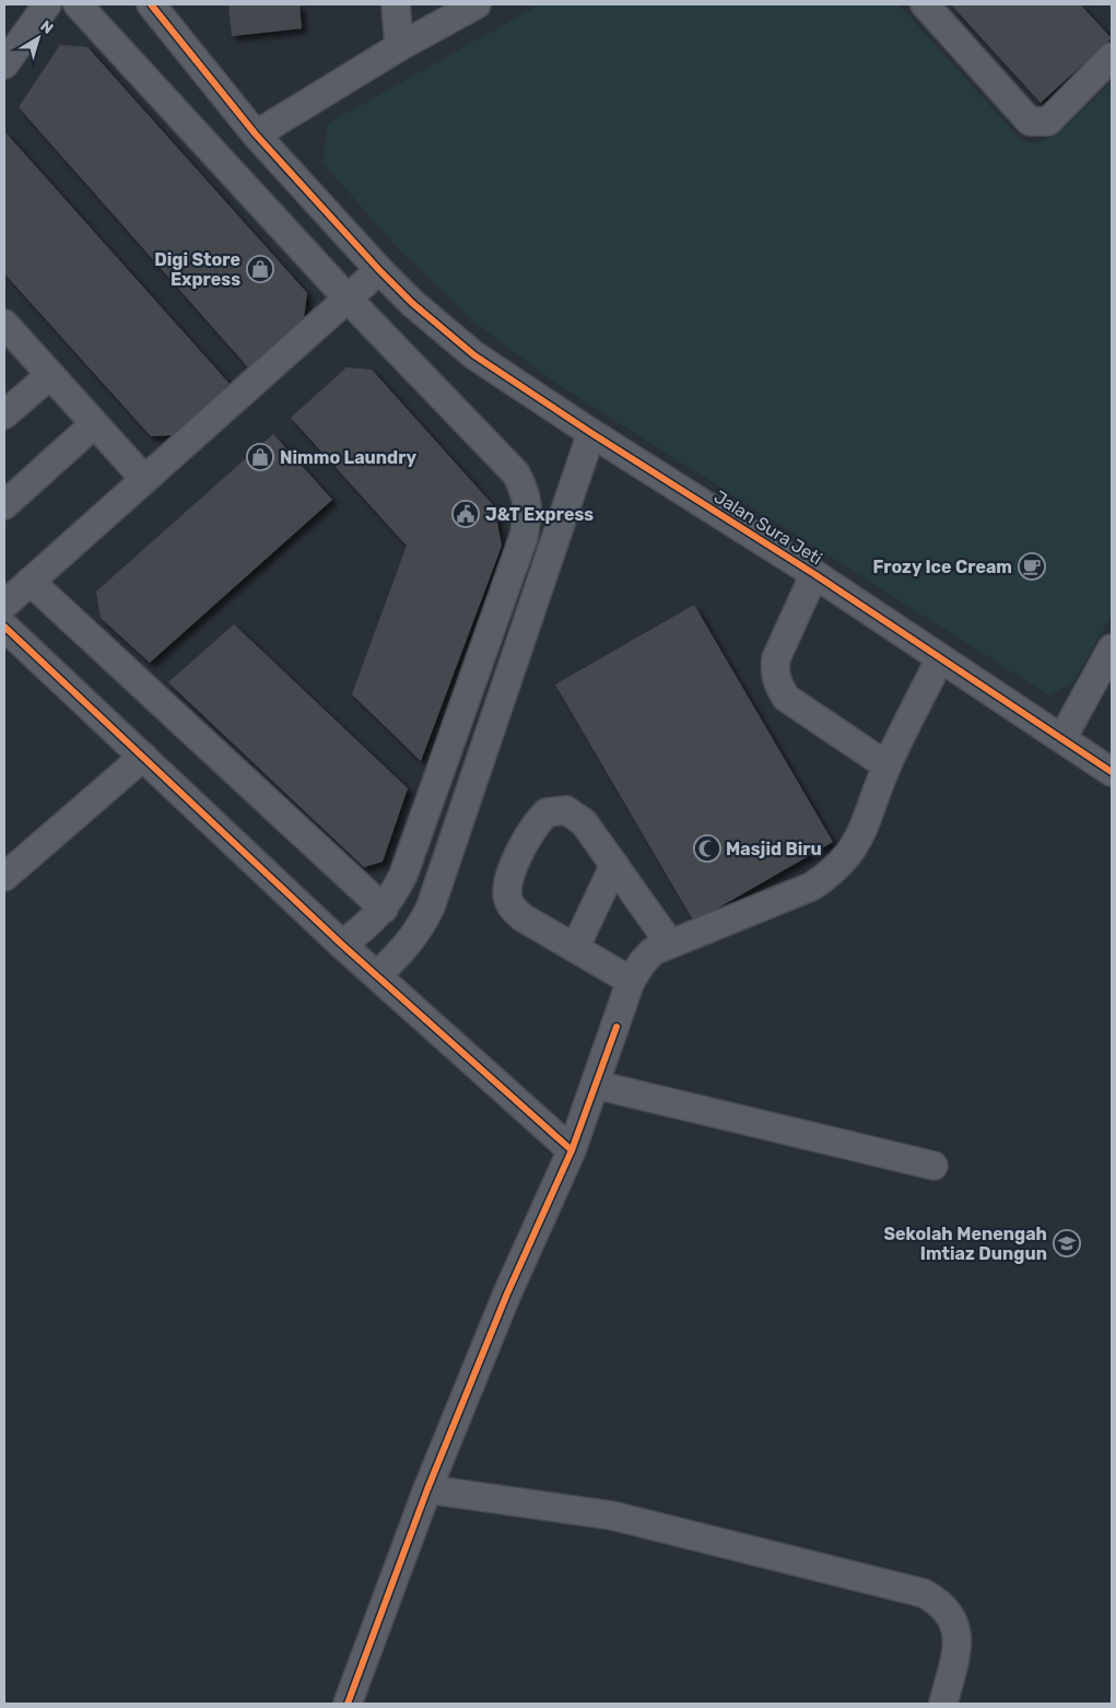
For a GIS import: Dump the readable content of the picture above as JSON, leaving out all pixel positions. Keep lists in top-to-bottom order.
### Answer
{
  "streets": {
    "street": ["Jalan Sura Jeti"]
  },
  "places": {
    "shop": ["Digi Store Express", "Nimmo Laundry"],
    "public building": ["J&T Express"],
    "cafe": ["Frozy Ice Cream"],
    "mosque": ["Masjid Biru"],
    "school or university": ["Sekolah Menengah Imtiaz Dungun"]
  },
  "north": "top right"
}
